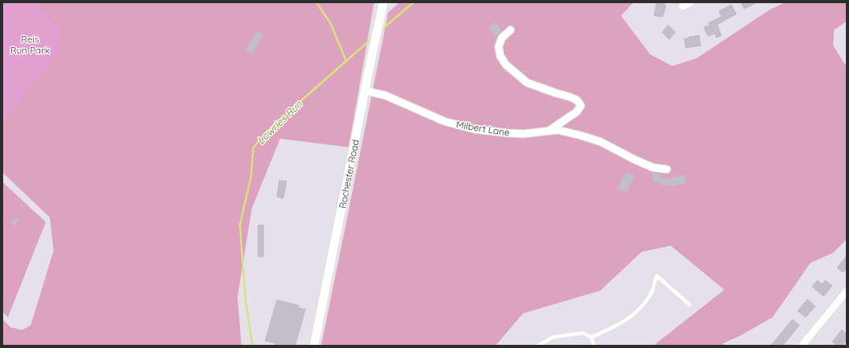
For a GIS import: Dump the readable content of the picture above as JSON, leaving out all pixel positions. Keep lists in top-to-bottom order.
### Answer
{
  "streets": {
    "street": ["Milbert Lane", "Rochester Road"]
  },
  "crossings": [
    ["Milbert Lane", "Rochester Road"]
  ],
  "water": ["Lowries Run"],
  "parks": ["Reis Run Park"]
}
